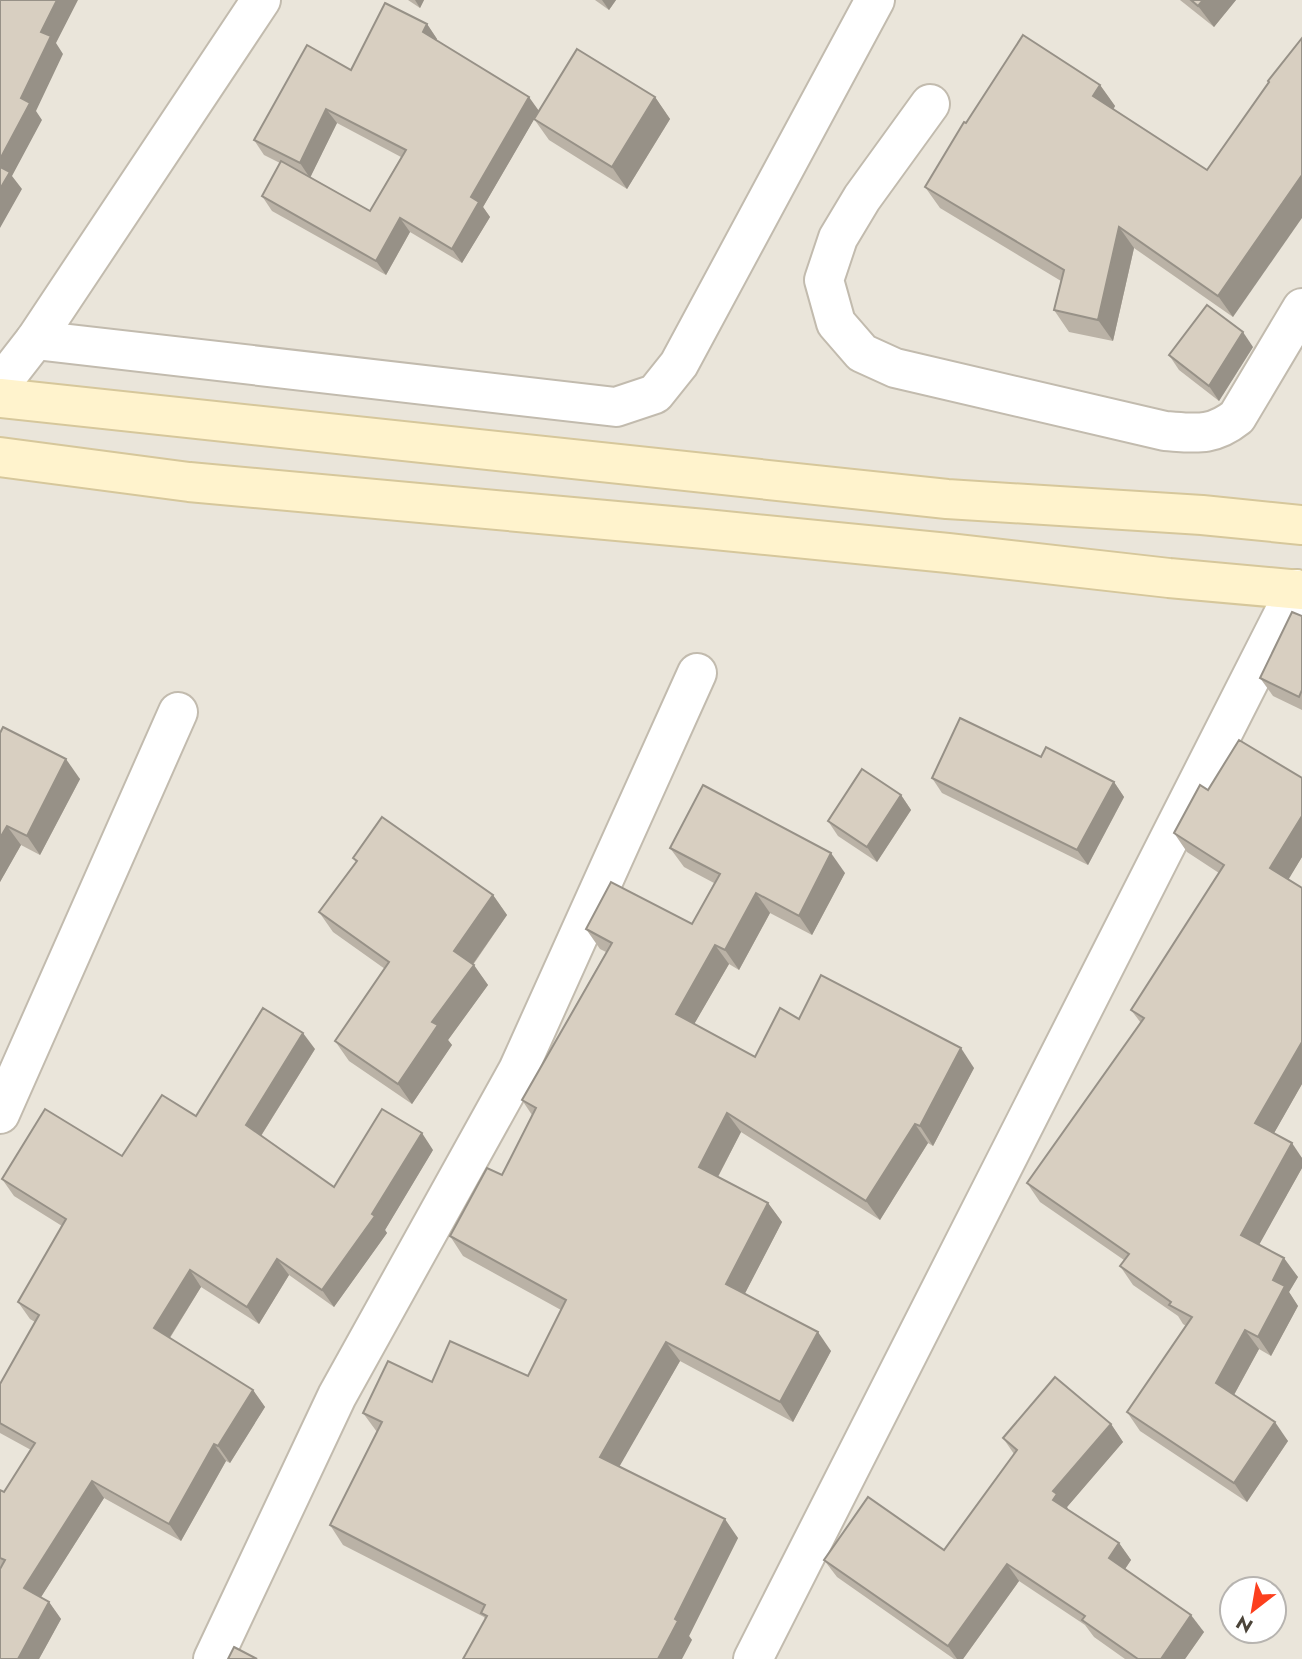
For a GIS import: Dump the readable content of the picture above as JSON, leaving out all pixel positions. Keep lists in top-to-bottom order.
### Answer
{
  "north": "bottom left"
}
